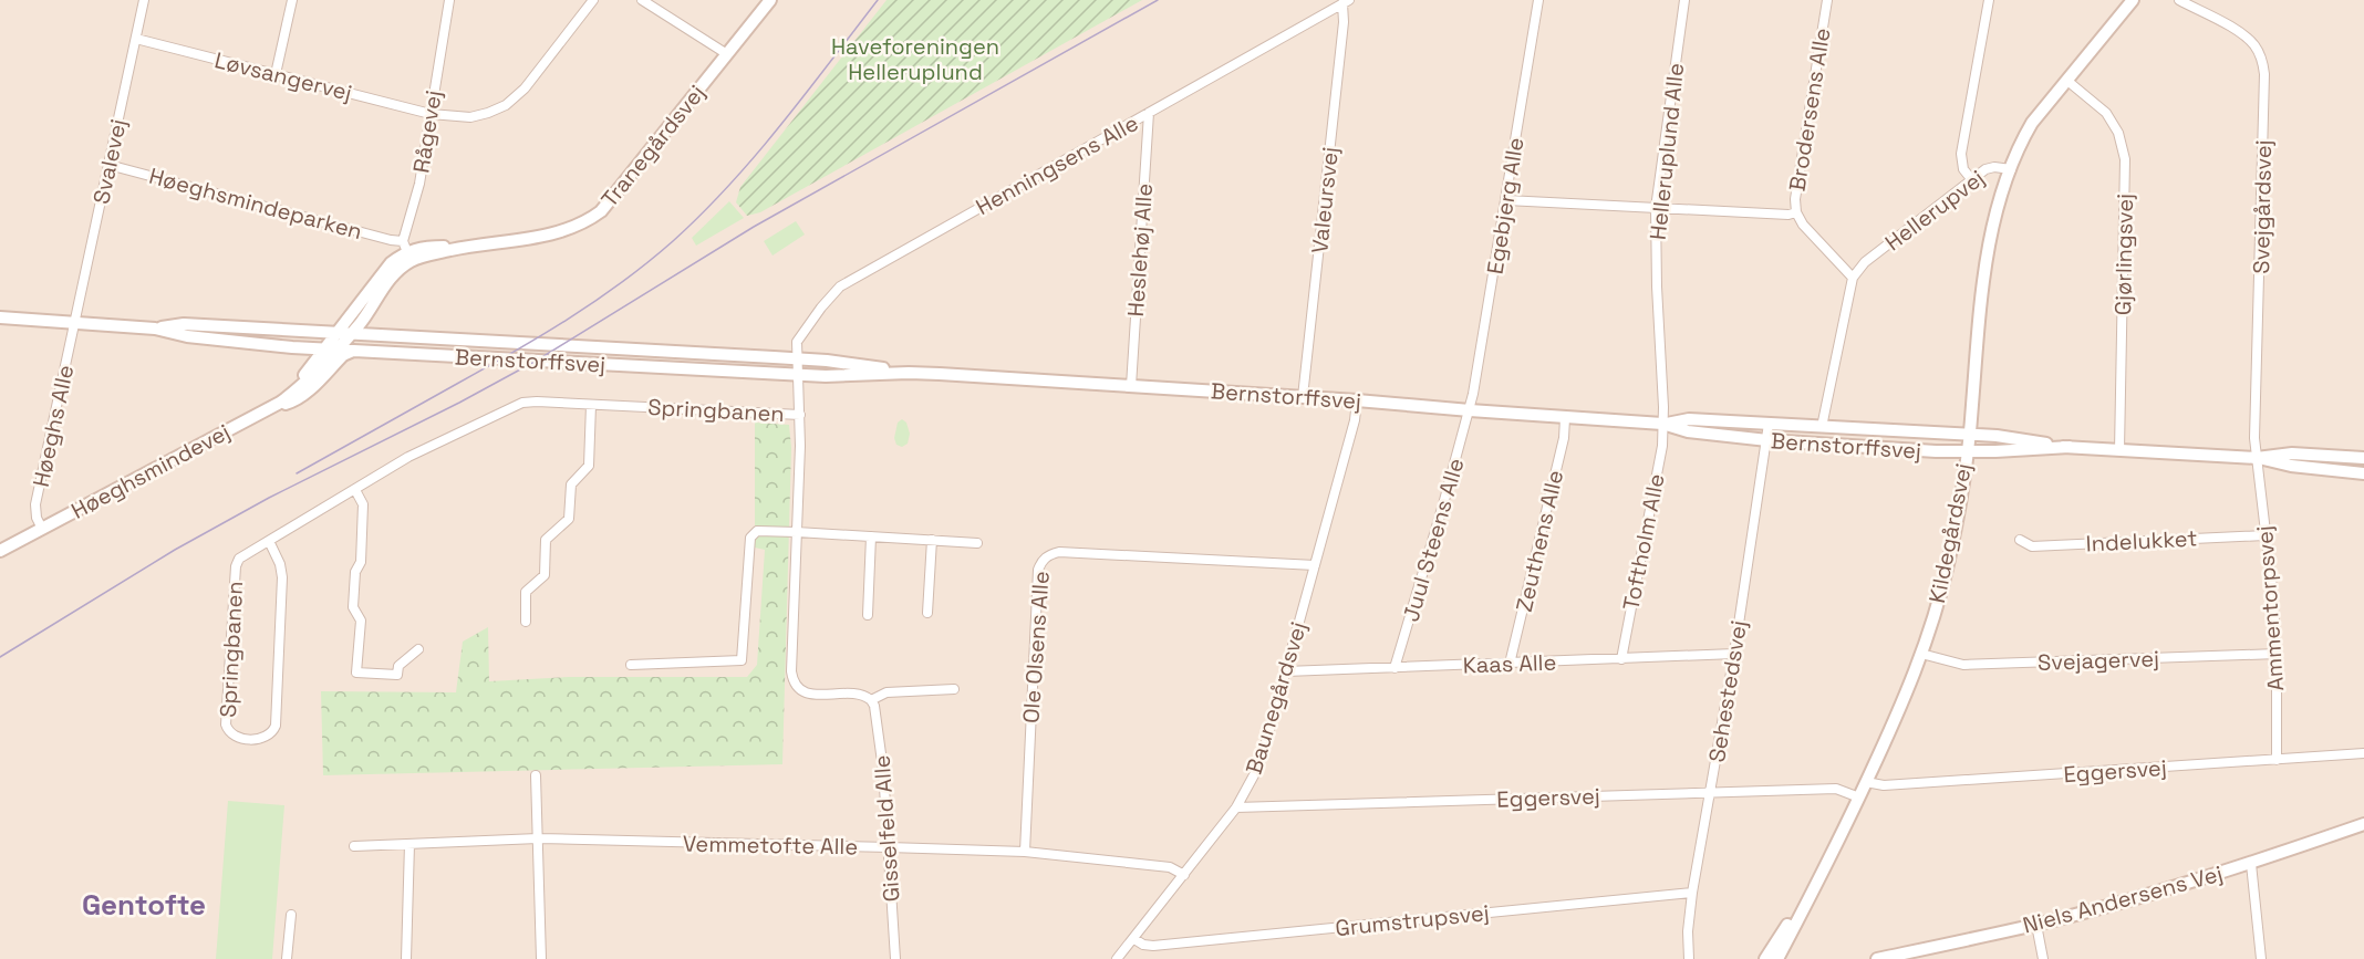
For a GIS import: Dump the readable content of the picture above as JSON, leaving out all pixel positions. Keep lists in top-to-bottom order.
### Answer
{
  "streets": {
    "street": [
      "Løvsangervej",
      "Brodersens Alle",
      "Rågevej",
      "Tranegårdsvej",
      "Helleruplund Alle",
      "Svalevej",
      "Henningsens Alle",
      "Valeursvej",
      "Høeghsmindeparken",
      "Egebjerg Alle",
      "Svejgårdsvej",
      "Hellerupvej",
      "Heslehøj Alle",
      "Gjørlingsvej",
      "Bernstorffsvej",
      "Springbanen",
      "Høeghs Alle",
      "Høeghsmindevej",
      "Kildegårdsvej",
      "Juul Steens Alle",
      "Zeuthens Alle",
      "Indelukket",
      "Toftholm Alle",
      "Ammentorpsvej",
      "Ole Olsens Alle",
      "Svejagervej",
      "Kaas Alle",
      "Sehestedsvej",
      "Baunegårdsvej",
      "Eggersvej",
      "Gisselfeld Alle",
      "Vemmetofte Alle",
      "Niels Andersens Vej",
      "Grumstrupsvej"
    ]
  },
  "crossings": [
    ["Løvsangervej", "Rågevej"],
    ["Løvsangervej", "Svalevej"],
    ["Brodersens Alle", "Hellerupvej"],
    ["Rågevej", "Tranegårdsvej"],
    ["Rågevej", "Høeghsmindeparken"],
    ["Tranegårdsvej", "Høeghsmindeparken"],
    ["Tranegårdsvej", "Bernstorffsvej"],
    ["Tranegårdsvej", "Høeghsmindevej"],
    ["Helleruplund Alle", "Bernstorffsvej"],
    ["Helleruplund Alle", "Toftholm Alle"],
    ["Svalevej", "Høeghsmindeparken"],
    ["Svalevej", "Bernstorffsvej"],
    ["Svalevej", "Høeghs Alle"],
    ["Henningsens Alle", "Valeursvej"],
    ["Henningsens Alle", "Heslehøj Alle"],
    ["Henningsens Alle", "Bernstorffsvej"],
    ["Henningsens Alle", "Springbanen"],
    ["Henningsens Alle", "Gisselfeld Alle"],
    ["Valeursvej", "Bernstorffsvej"],
    ["Egebjerg Alle", "Bernstorffsvej"],
    ["Egebjerg Alle", "Juul Steens Alle"],
    ["Svejgårdsvej", "Bernstorffsvej"],
    ["Svejgårdsvej", "Ammentorpsvej"],
    ["Hellerupvej", "Gjørlingsvej"],
    ["Hellerupvej", "Kildegårdsvej"],
    ["Heslehøj Alle", "Bernstorffsvej"],
    ["Gjørlingsvej", "Bernstorffsvej"],
    ["Bernstorffsvej", "Høeghs Alle"],
    ["Bernstorffsvej", "Høeghsmindevej"],
    ["Bernstorffsvej", "Kildegårdsvej"],
    ["Bernstorffsvej", "Juul Steens Alle"],
    ["Bernstorffsvej", "Zeuthens Alle"],
    ["Bernstorffsvej", "Toftholm Alle"],
    ["Bernstorffsvej", "Ammentorpsvej"],
    ["Bernstorffsvej", "Sehestedsvej"],
    ["Bernstorffsvej", "Baunegårdsvej"],
    ["Høeghs Alle", "Høeghsmindevej"],
    ["Kildegårdsvej", "Svejagervej"],
    ["Kildegårdsvej", "Eggersvej"],
    ["Juul Steens Alle", "Kaas Alle"],
    ["Zeuthens Alle", "Kaas Alle"],
    ["Indelukket", "Ammentorpsvej"],
    ["Toftholm Alle", "Kaas Alle"],
    ["Ammentorpsvej", "Svejagervej"],
    ["Ammentorpsvej", "Eggersvej"],
    ["Ole Olsens Alle", "Baunegårdsvej"],
    ["Ole Olsens Alle", "Vemmetofte Alle"],
    ["Kaas Alle", "Sehestedsvej"],
    ["Kaas Alle", "Baunegårdsvej"],
    ["Sehestedsvej", "Eggersvej"],
    ["Sehestedsvej", "Grumstrupsvej"],
    ["Baunegårdsvej", "Eggersvej"],
    ["Baunegårdsvej", "Vemmetofte Alle"],
    ["Baunegårdsvej", "Grumstrupsvej"],
    ["Gisselfeld Alle", "Vemmetofte Alle"]
  ],
  "districts": ["Gentofte"],
  "parks": ["Haveforeningen Helleruplund"]
}
